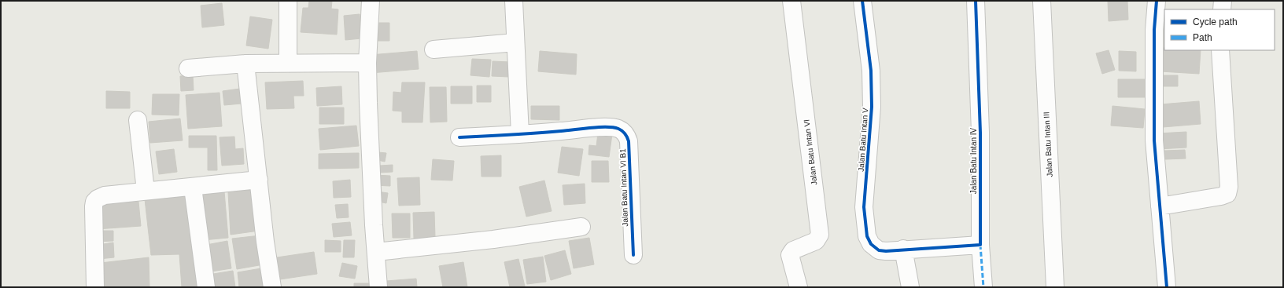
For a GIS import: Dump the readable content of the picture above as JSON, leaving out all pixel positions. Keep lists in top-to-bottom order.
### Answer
{
  "streets": {
    "street": [
      "Jalan Batu Intan V",
      "Jalan Batu Intan III",
      "Jalan Batu Intan VI",
      "Jalan Batu Intan IV",
      "Jalan Batu Intan VI B1"
    ]
  },
  "legend": ["Cycle path", "Path"]
}
